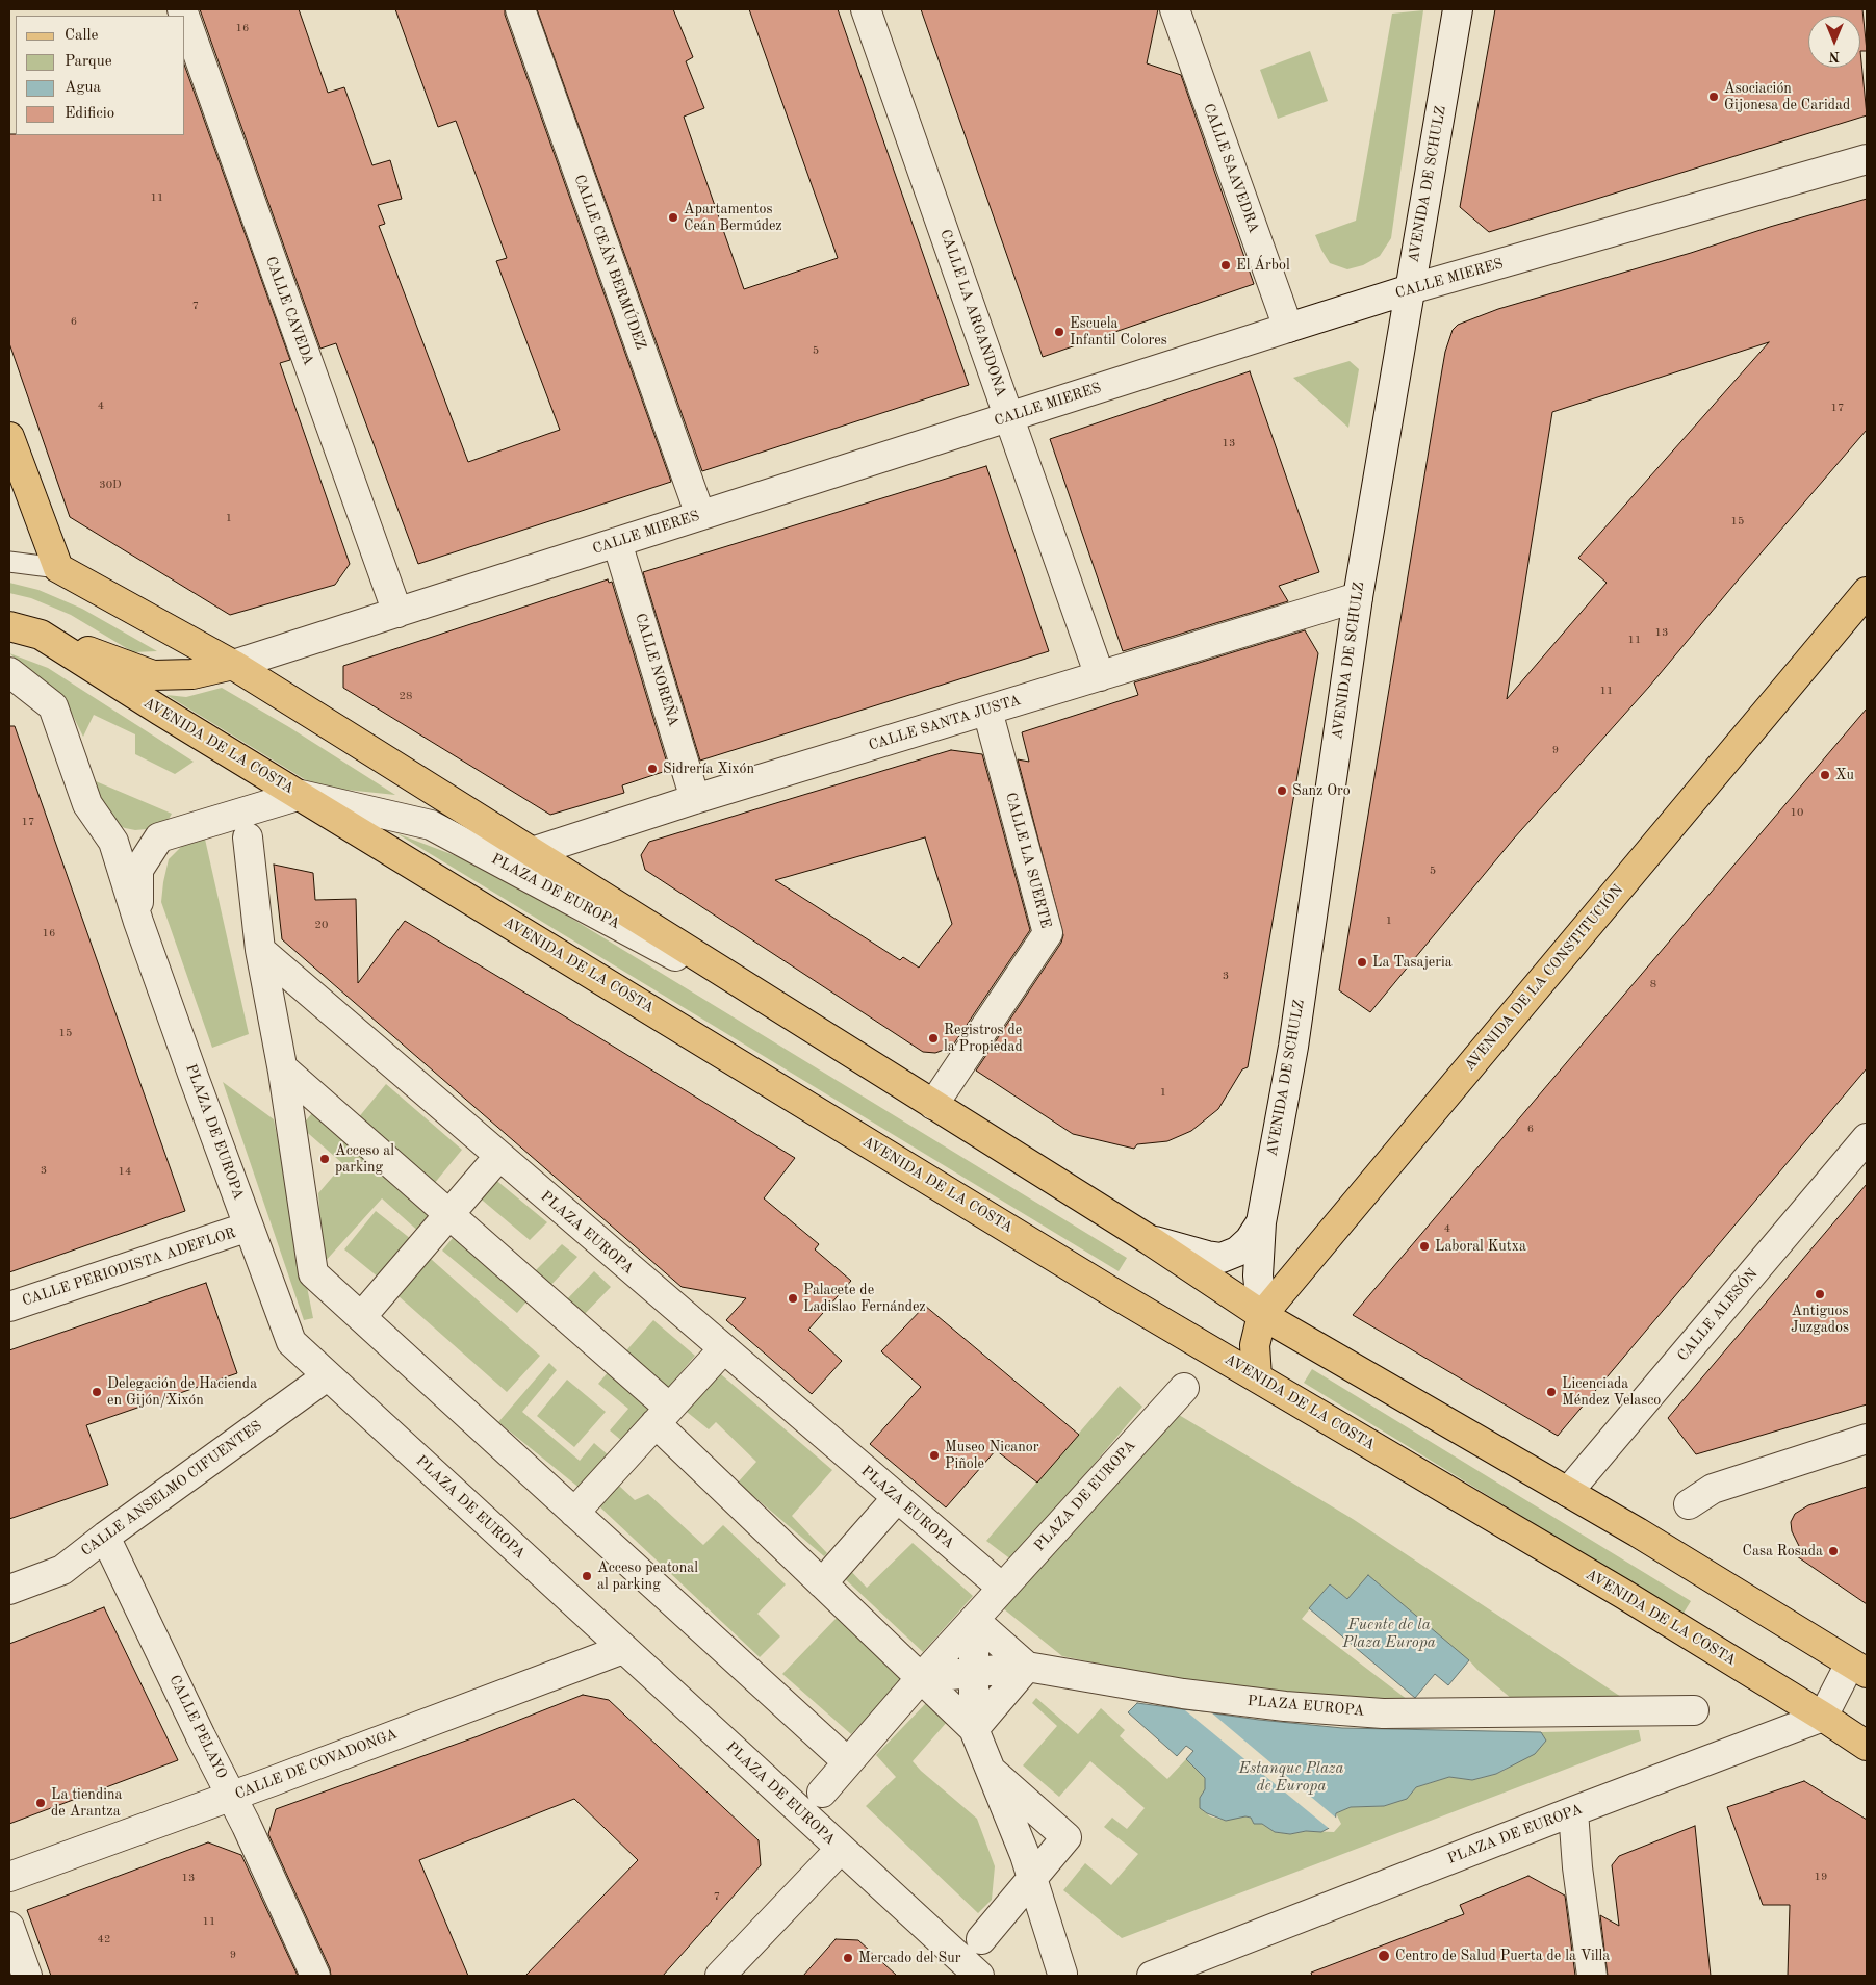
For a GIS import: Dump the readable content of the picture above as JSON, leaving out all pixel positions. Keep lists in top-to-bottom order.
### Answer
{
  "streets": {
    "main road": ["AVENIDA DE LA COSTA", "AVENIDA DE LA CONSTITUCIÓN"],
    "street": [
      "CALLE SAAVEDRA",
      "AVENIDA DE SCHULZ",
      "CALLE CEÁN BERMÚDEZ",
      "CALLE MIERES",
      "CALLE CAVEDA",
      "CALLE LA ARGANDONA",
      "CALLE NOREÑA",
      "CALLE SANTA JUSTA",
      "CALLE LA SUERTE",
      "PLAZA DE EUROPA",
      "PLAZA EUROPA",
      "CALLE PERIODISTA ADEFLOR",
      "CALLE ALESÓN",
      "CALLE ANSELMO CIFUENTES",
      "CALLE PELAYO",
      "CALLE DE COVADONGA"
    ]
  },
  "crossings": [
    ["CALLE SAAVEDRA", "CALLE MIERES"],
    ["AVENIDA DE SCHULZ", "CALLE MIERES"],
    ["AVENIDA DE SCHULZ", "CALLE SANTA JUSTA"],
    ["AVENIDA DE SCHULZ", "AVENIDA DE LA CONSTITUCIÓN"],
    ["CALLE CEÁN BERMÚDEZ", "CALLE MIERES"],
    ["CALLE MIERES", "CALLE CAVEDA"],
    ["CALLE MIERES", "CALLE LA ARGANDONA"],
    ["CALLE MIERES", "CALLE NOREÑA"],
    ["CALLE LA ARGANDONA", "CALLE SANTA JUSTA"],
    ["CALLE NOREÑA", "CALLE SANTA JUSTA"],
    ["CALLE SANTA JUSTA", "CALLE LA SUERTE"],
    ["AVENIDA DE LA COSTA", "PLAZA DE EUROPA"],
    ["AVENIDA DE LA COSTA", "AVENIDA DE LA CONSTITUCIÓN"],
    ["PLAZA DE EUROPA", "PLAZA EUROPA"],
    ["PLAZA DE EUROPA", "CALLE PERIODISTA ADEFLOR"],
    ["PLAZA DE EUROPA", "CALLE ANSELMO CIFUENTES"],
    ["PLAZA DE EUROPA", "CALLE DE COVADONGA"],
    ["CALLE ANSELMO CIFUENTES", "CALLE PELAYO"],
    ["CALLE PELAYO", "CALLE DE COVADONGA"]
  ],
  "water": ["Fuente de la Plaza Europa", "Estanque Plaza de Europa"],
  "places": [
    "Asociación Gijonesa de Caridad",
    "Apartamentos Ceán Bermúdez",
    "El Árbol",
    "Escuela Infantil Colores",
    "Sidrería Xixón",
    "Xu",
    "Sanz Oro",
    "La Tasajeria",
    "Registros de la Propiedad",
    "Acceso al parking",
    "Laboral Kutxa",
    "Antiguos Juzgados",
    "Palacete de Ladislao Fernández",
    "Delegación de Hacienda en Gijón/Xixón",
    "Licenciada Méndez Velasco",
    "Museo Nicanor Piñole",
    "Casa Rosada",
    "Acceso peatonal al parking",
    "La tiendina de Arantza",
    "Centro de Salud Puerta de la Villa",
    "Mercado del Sur"
  ],
  "house_numbers": [
    "16",
    "11",
    "7",
    "6",
    "5",
    "4",
    "17",
    "13",
    "30D",
    "1",
    "15",
    "13",
    "11",
    "11",
    "28",
    "9",
    "10",
    "17",
    "5",
    "1",
    "20",
    "16",
    "3",
    "8",
    "15",
    "1",
    "6",
    "3",
    "14",
    "4",
    "19",
    "13",
    "7",
    "11",
    "42",
    "9"
  ],
  "legend": [
    "Calle",
    "Parque",
    "Agua",
    "Edificio"
  ],
  "north": "bottom"
}
